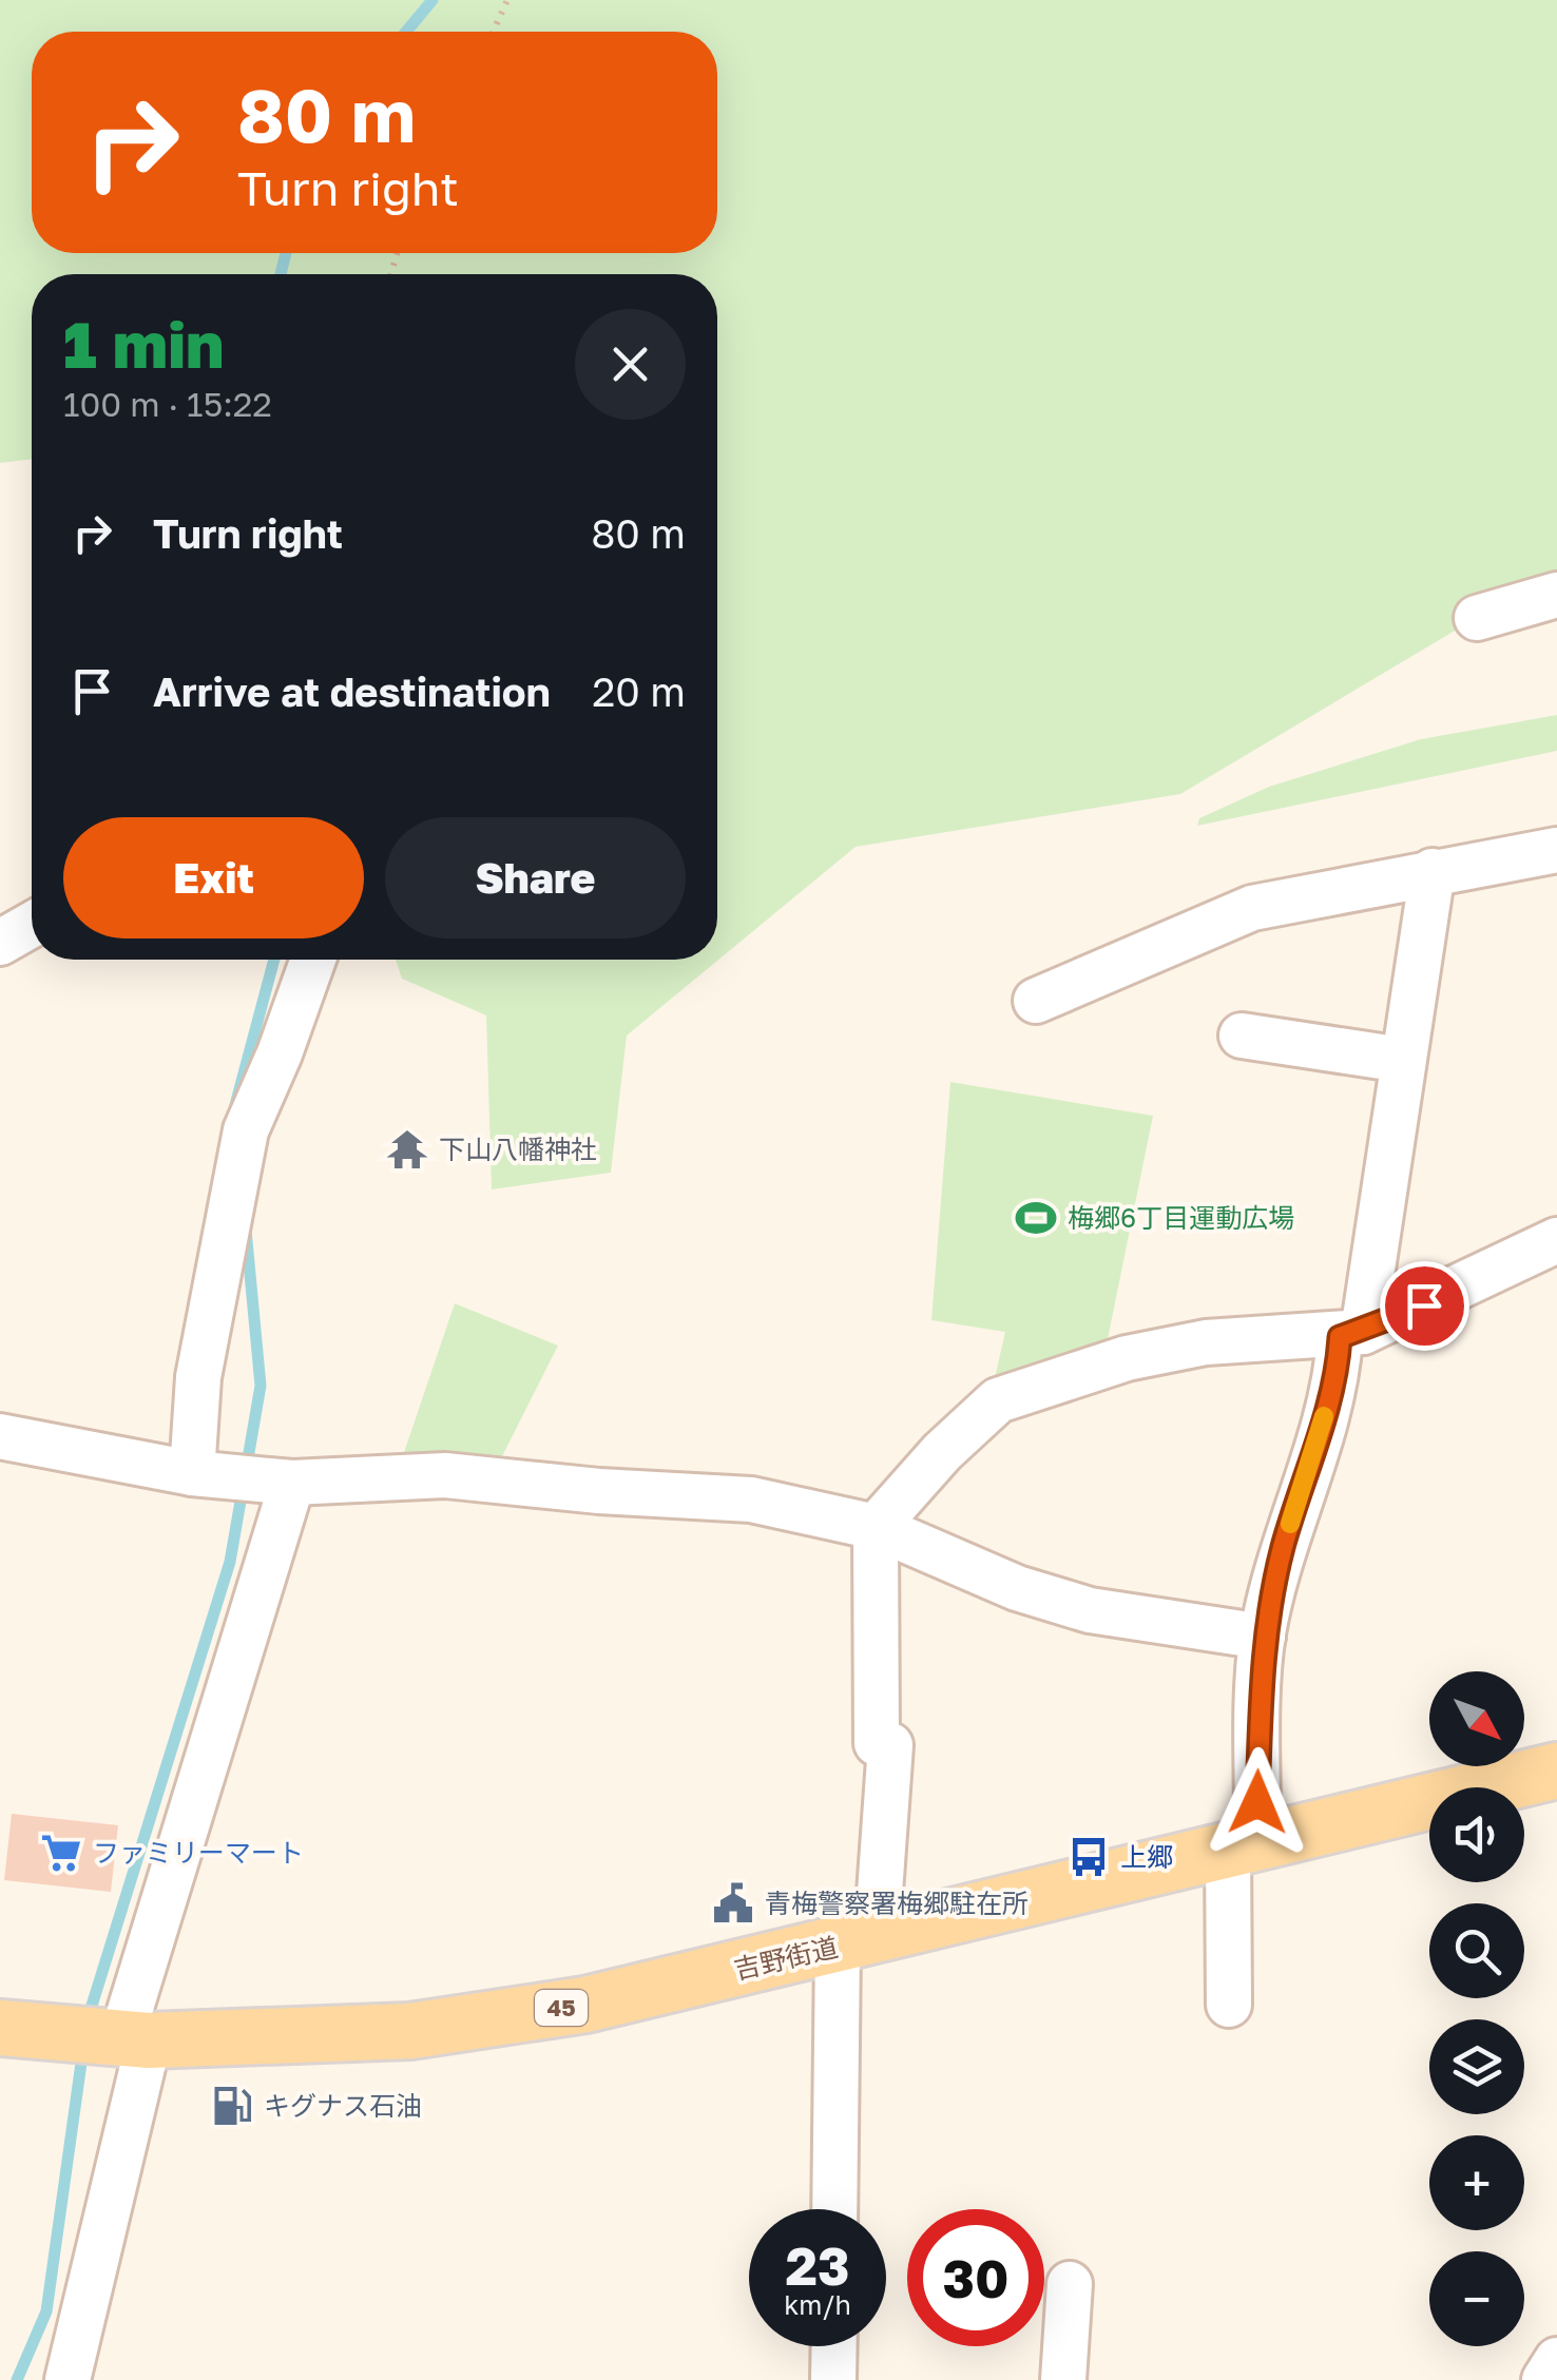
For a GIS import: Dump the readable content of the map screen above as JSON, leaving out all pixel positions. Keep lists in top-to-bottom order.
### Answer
{
  "streets": {
    "main road": ["吉野街道", "45"]
  },
  "places": {
    "temple": ["下山八幡神社"],
    "sports": ["梅郷6丁目運動広場"],
    "supermarket": ["ファミリーマート"],
    "bus stop": ["上郷"],
    "public building": ["青梅警察署梅郷駐在所"],
    "fuel station": ["キグナス石油"]
  },
  "north": "bottom right",
  "page": {
    "turn": ["80 m", "Turn right"],
    "heading": ["1 min", "100 m · 15:22"],
    "list": [
      {
        "name": "Turn right",
        "value": "80 m"
      },
      {
        "name": "Arrive at destination",
        "value": "20 m"
      }
    ],
    "buttons": ["Exit", "Share"],
    "map_buttons": ["+", "−"],
    "speed": "23 km/h",
    "limit": "30"
  }
}
